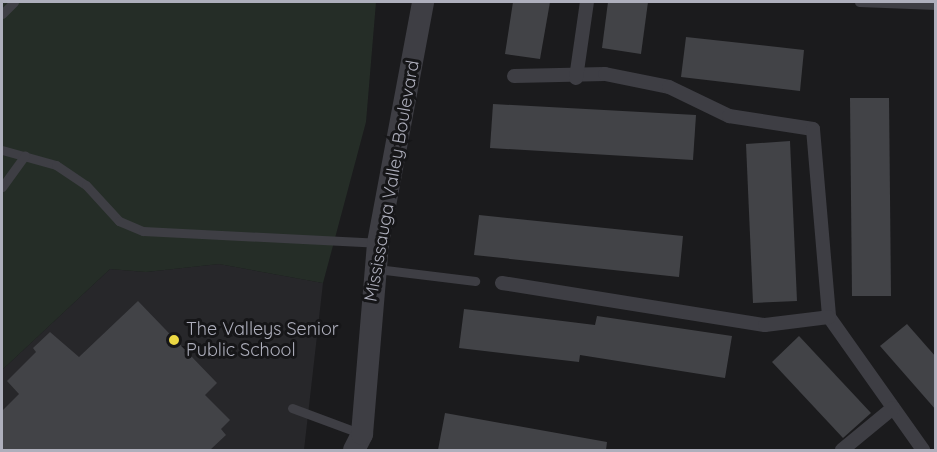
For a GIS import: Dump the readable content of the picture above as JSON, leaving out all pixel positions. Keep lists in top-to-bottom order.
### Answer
{
  "streets": {
    "street": ["Mississauga Valley Boulevard"]
  },
  "places": ["The Valleys Senior Public School"]
}
